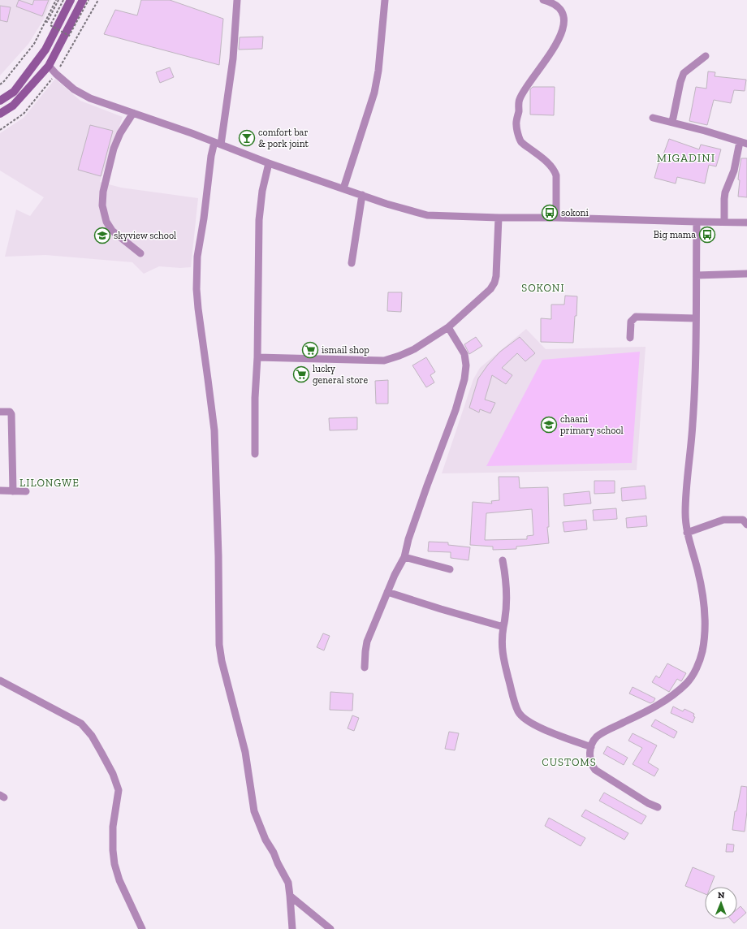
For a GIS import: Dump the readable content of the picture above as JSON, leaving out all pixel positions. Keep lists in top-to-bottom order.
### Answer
{
  "districts": [
    "MIGADINI",
    "SOKONI",
    "LILONGWE",
    "CUSTOMS"
  ],
  "places": {
    "bar": ["comfort bar & pork joint"],
    "bus stop": ["sokoni", "Big mama"],
    "school or university": ["skyview school", "chaani primary school"],
    "supermarket": ["ismail shop", "lucky general store"]
  },
  "north": "top"
}
